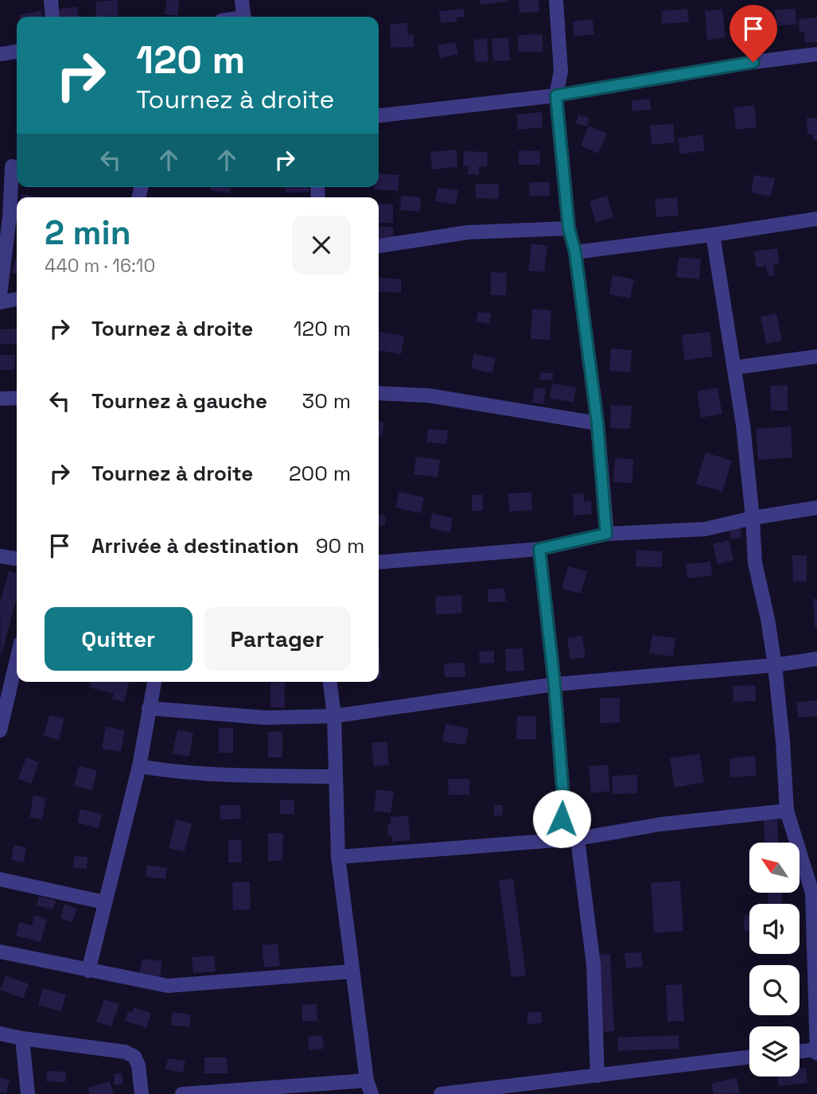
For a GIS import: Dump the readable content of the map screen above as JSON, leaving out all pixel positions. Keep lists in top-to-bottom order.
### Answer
{
  "north": "top left",
  "page": {
    "turn": ["120 m", "Tournez à droite"],
    "heading": ["2 min", "440 m · 16:10"],
    "list": [
      {
        "name": "Tournez à droite",
        "value": "120 m"
      },
      {
        "name": "Tournez à gauche",
        "value": "30 m"
      },
      {
        "name": "Tournez à droite",
        "value": "200 m"
      },
      {
        "name": "Arrivée à destination",
        "value": "90 m"
      }
    ],
    "buttons": ["Quitter", "Partager"]
  }
}
